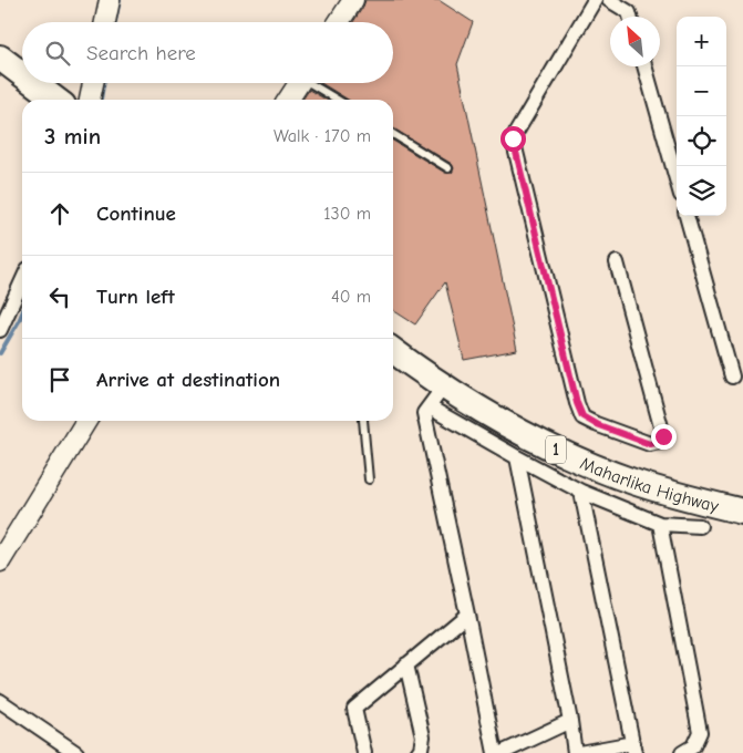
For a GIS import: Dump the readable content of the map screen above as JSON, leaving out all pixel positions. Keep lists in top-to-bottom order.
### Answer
{
  "streets": {
    "highway": ["1", "Maharlika Highway"]
  },
  "north": "top left",
  "page": {
    "map_buttons": ["+", "−"],
    "search": "Search here",
    "heading": ["3 min", "Walk · 170 m"],
    "list": [
      ["Continue", "130 m"],
      ["Turn left", "40 m"],
      "Arrive at destination"
    ]
  }
}
